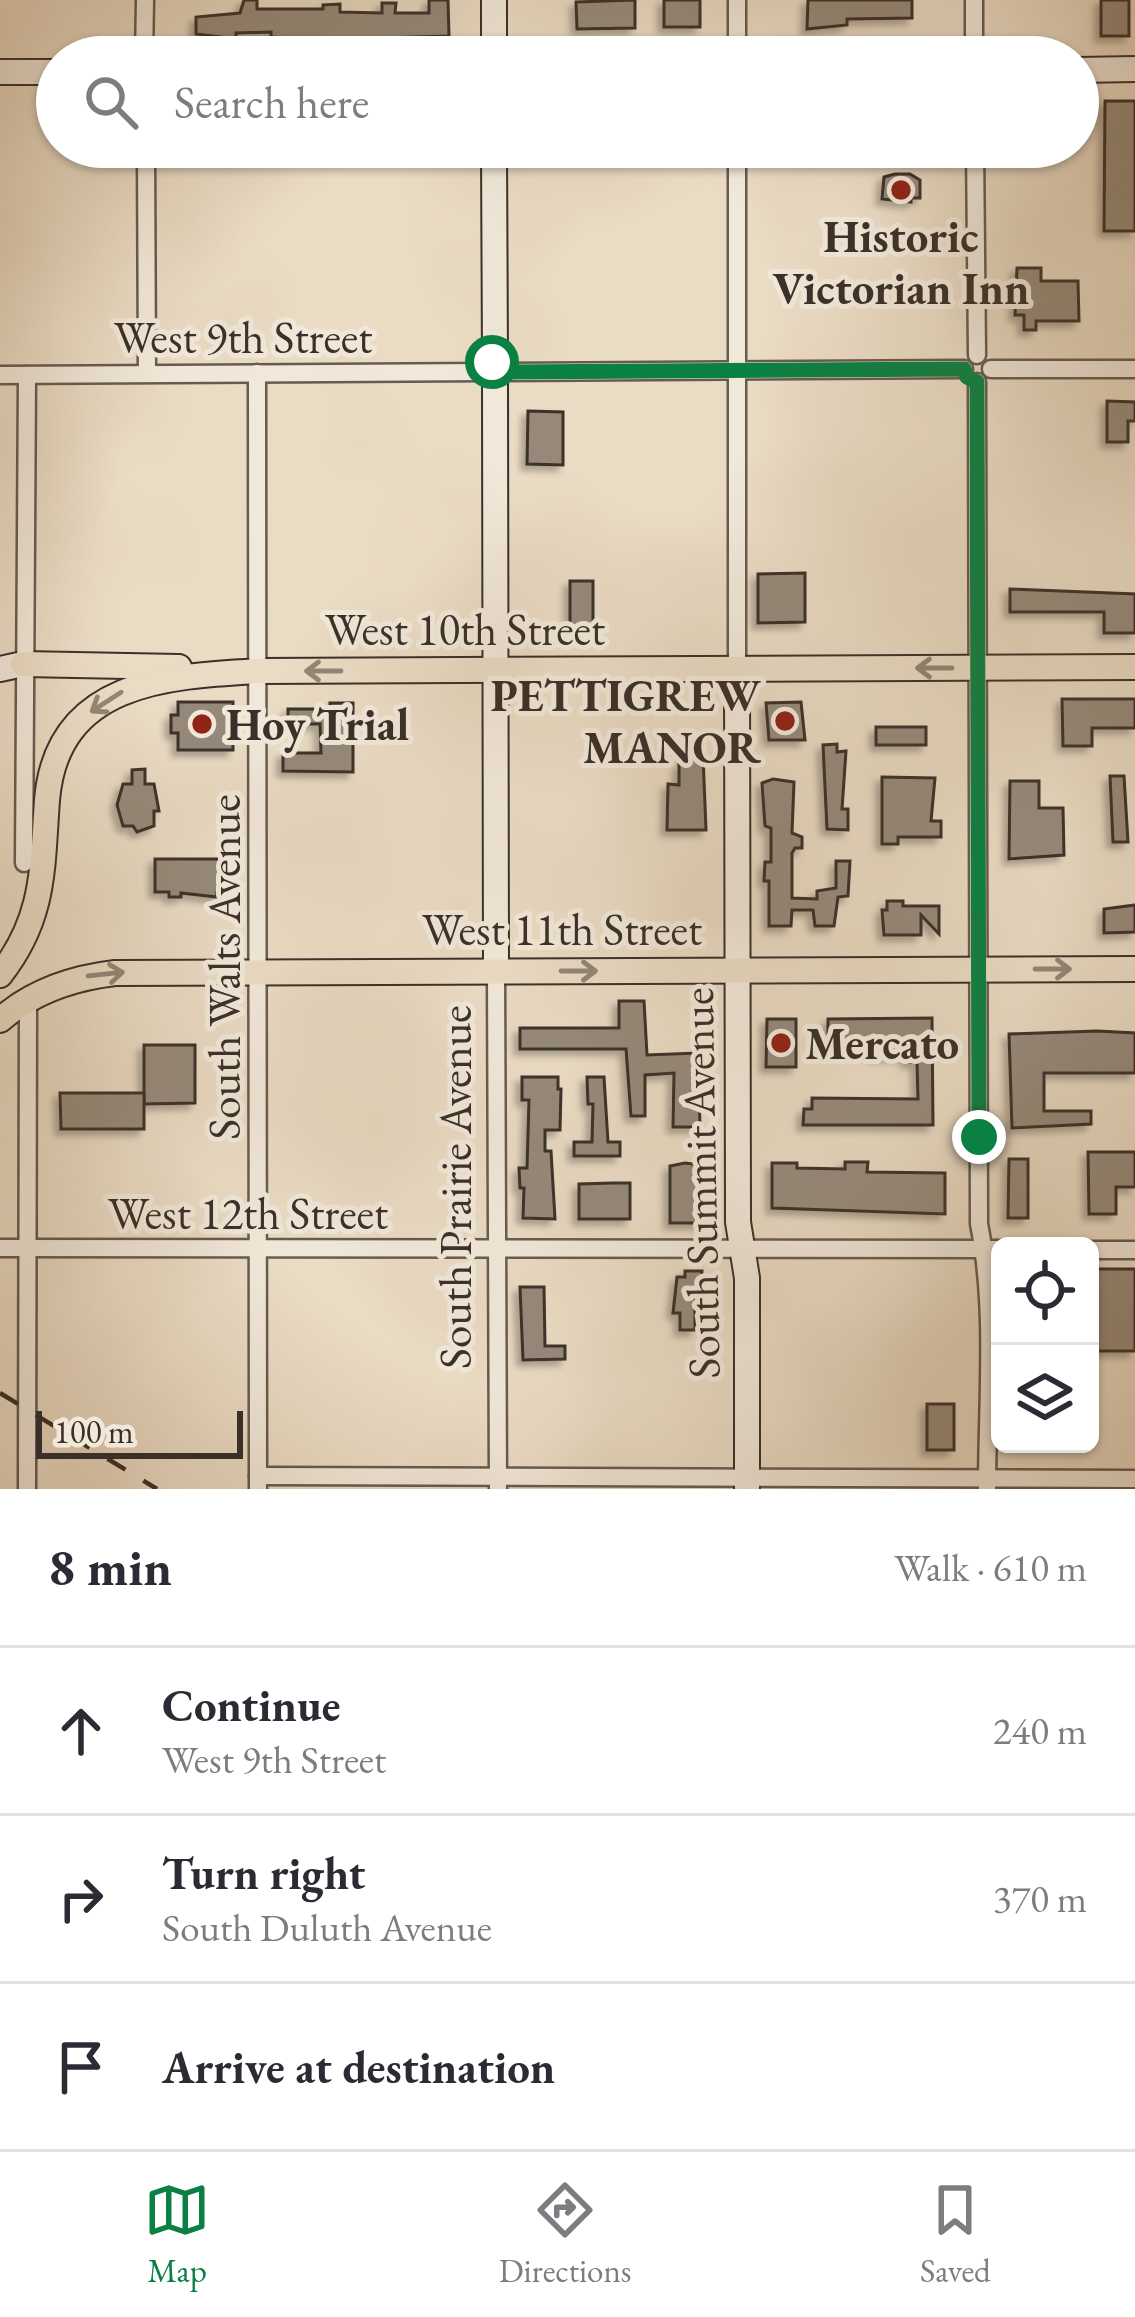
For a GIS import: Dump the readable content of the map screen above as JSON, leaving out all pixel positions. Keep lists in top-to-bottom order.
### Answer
{
  "streets": {
    "main road": ["West 10th Street", "West 11th Street"],
    "street": [
      "West 9th Street",
      "South Walts Avenue",
      "South Summit Avenue",
      "South Prairie Avenue",
      "West 12th Street"
    ]
  },
  "crossings": [
    ["West 9th Street", "South Walts Avenue"],
    ["West 9th Street", "South Summit Avenue"],
    ["West 9th Street", "South Prairie Avenue"],
    ["West 10th Street", "South Walts Avenue"],
    ["West 10th Street", "South Summit Avenue"],
    ["West 10th Street", "South Prairie Avenue"],
    ["West 11th Street", "South Walts Avenue"],
    ["West 11th Street", "South Summit Avenue"],
    ["West 11th Street", "South Prairie Avenue"],
    ["South Walts Avenue", "West 12th Street"],
    ["South Summit Avenue", "West 12th Street"],
    ["South Prairie Avenue", "West 12th Street"]
  ],
  "one_way": ["West 10th Street", "West 11th Street"],
  "places": [
    "Historic Victorian Inn",
    "PETTIGREW MANOR",
    "Hoy Trial",
    "Mercato"
  ],
  "scale_bar": "100 m",
  "page": {
    "search": "Search here",
    "scale": "100 m",
    "heading": ["8 min", "Walk · 610 m"],
    "list": [
      ["Continue", "West 9th Street", "240 m"],
      ["Turn right", "South Duluth Avenue", "370 m"],
      "Arrive at destination"
    ],
    "nav": ["Map", "Directions", "Saved"]
  }
}
